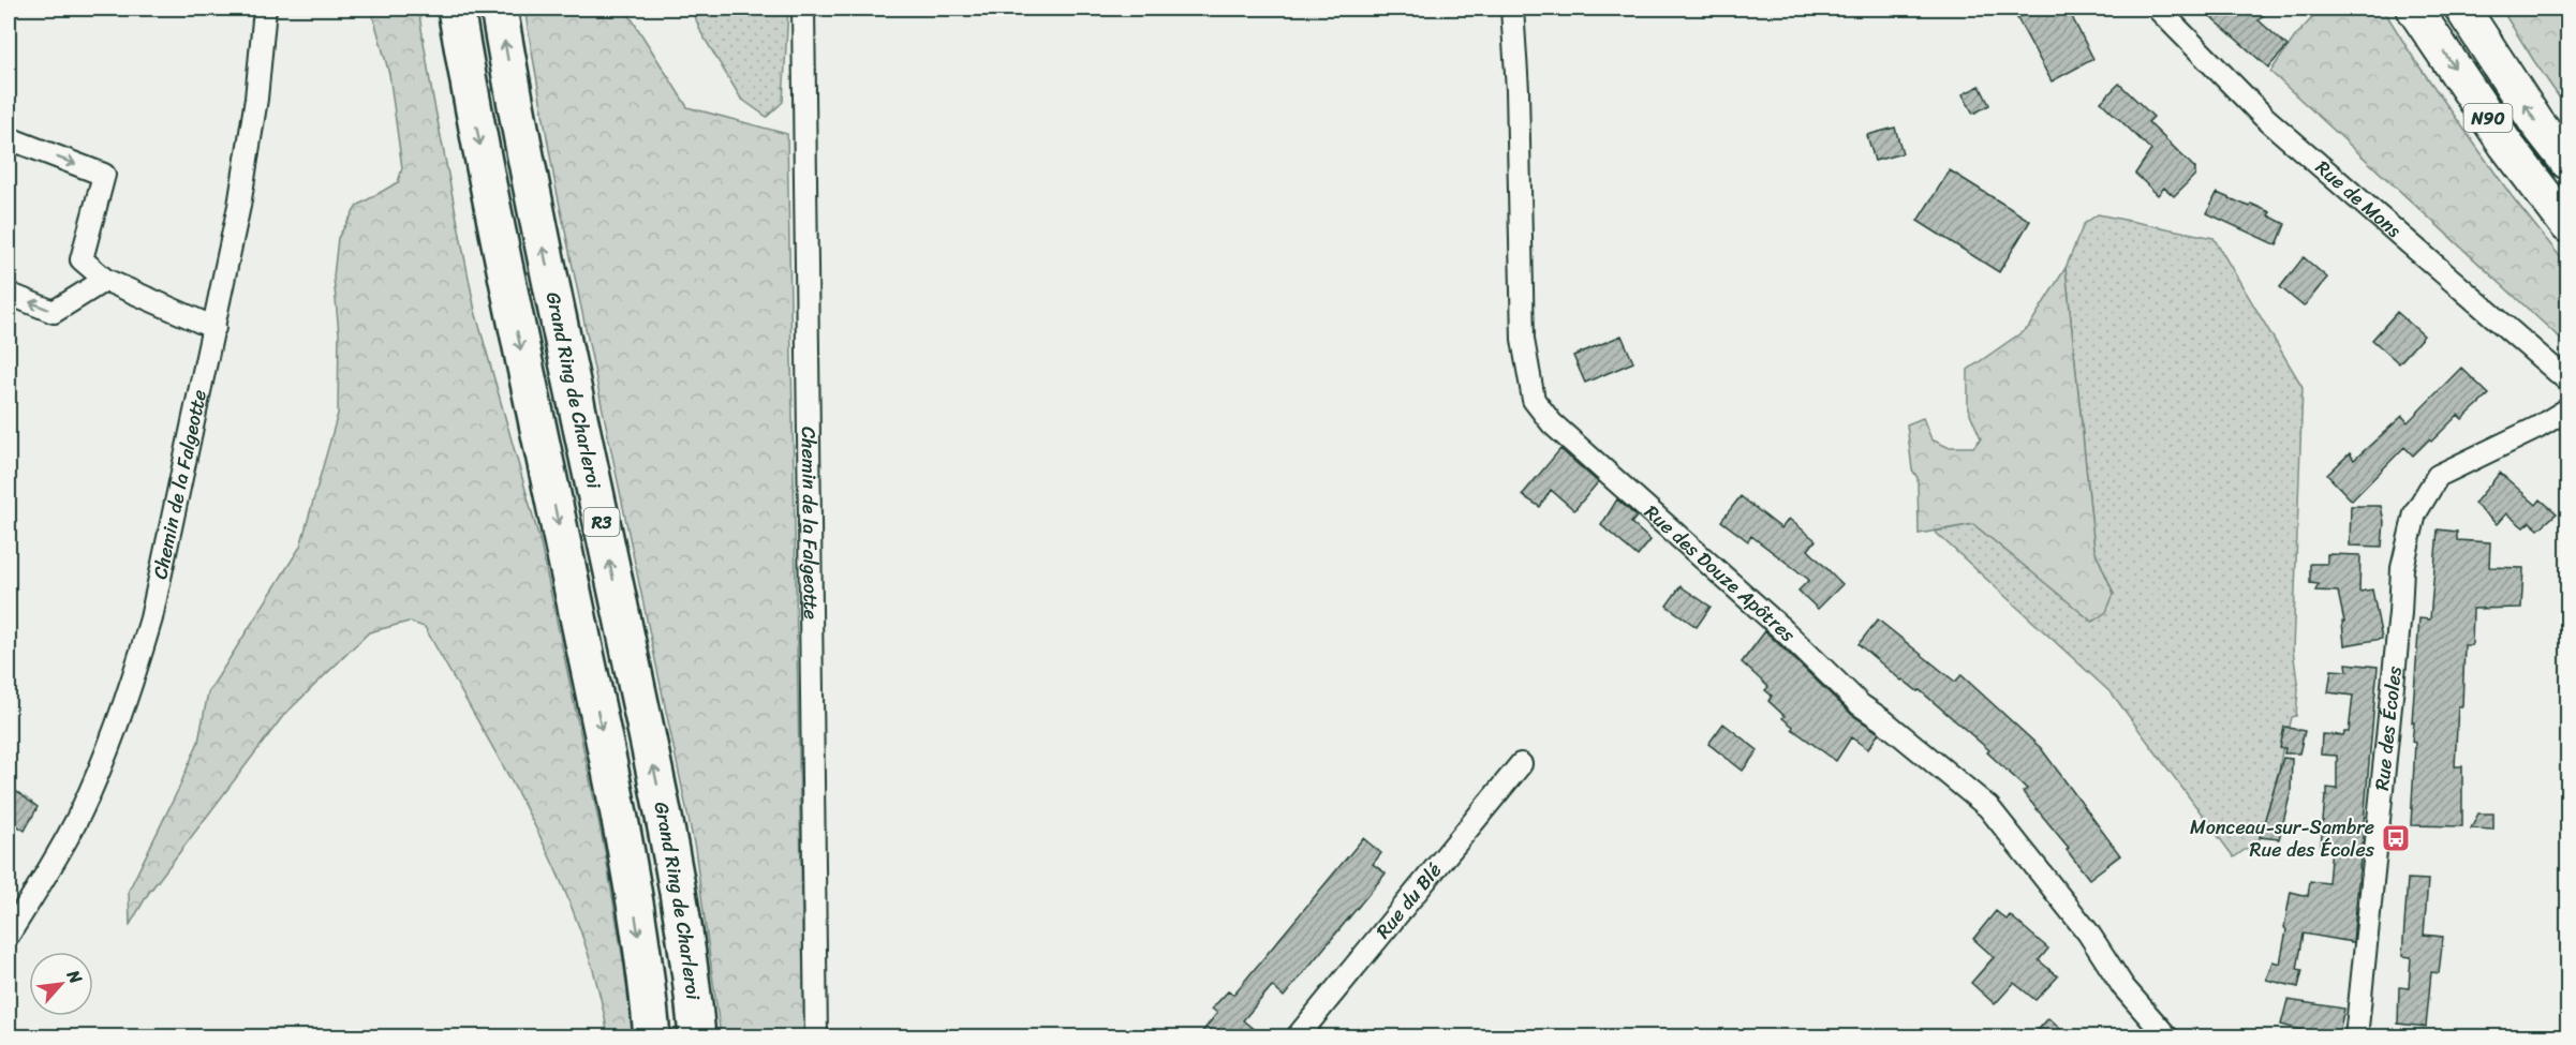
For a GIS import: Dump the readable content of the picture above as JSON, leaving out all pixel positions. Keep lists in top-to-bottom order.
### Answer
{
  "streets": {
    "highway": ["N90", "Grand Ring de Charleroi", "R3"],
    "street": [
      "Rue de Mons",
      "Chemin de la Falgeotte",
      "Rue des Douze Apôtres",
      "Rue des Écoles",
      "Rue du Blé"
    ]
  },
  "places": {
    "bus stop": ["Monceau-sur-Sambre Rue des Écoles"]
  },
  "north": "top right"
}
